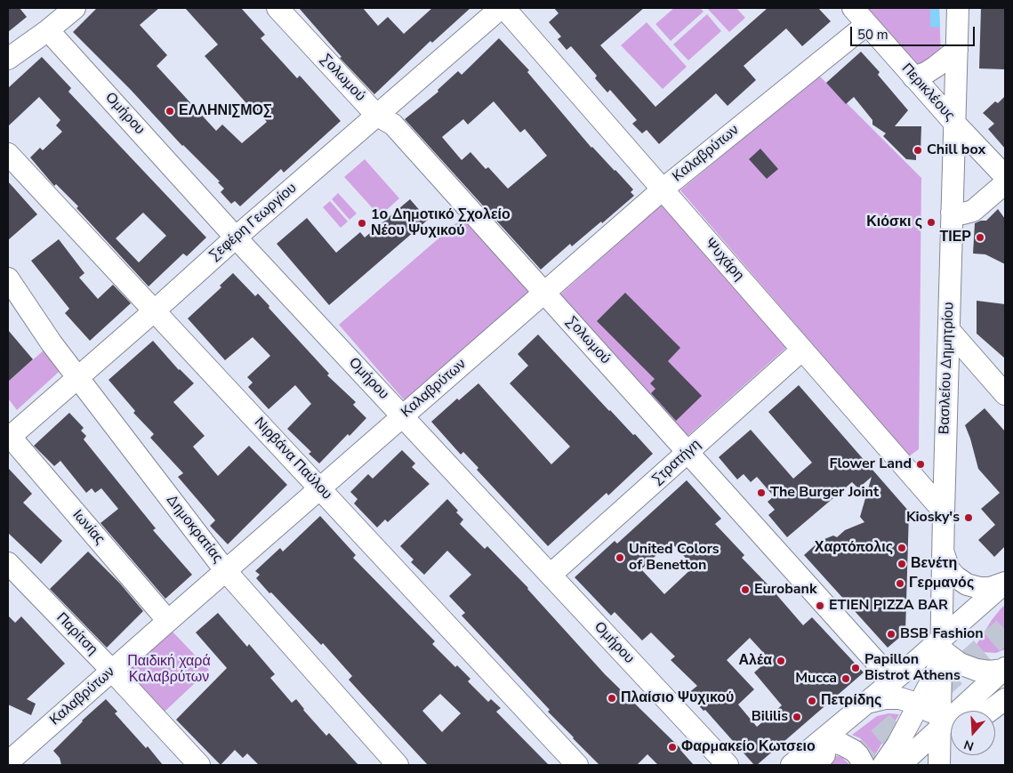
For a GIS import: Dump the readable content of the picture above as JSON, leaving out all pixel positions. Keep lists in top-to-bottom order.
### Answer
{
  "streets": {
    "street": [
      "Σολωμού",
      "Περικλέους",
      "Ομήρου",
      "Καλαβρύτων",
      "Σεφέρη Γεωργίου",
      "Ψυχάρη",
      "Βασιλείου Δημητρίου",
      "Νιρβάνα Παύλου",
      "Στρατήγη",
      "Ιωνίας",
      "Δημοκρατίας",
      "Παρίτση"
    ]
  },
  "crossings": [
    ["Σολωμού", "Καλαβρύτων"],
    ["Σολωμού", "Σεφέρη Γεωργίου"],
    ["Σολωμού", "Στρατήγη"],
    ["Περικλέους", "Καλαβρύτων"],
    ["Περικλέους", "Βασιλείου Δημητρίου"],
    ["Ομήρου", "Καλαβρύτων"],
    ["Ομήρου", "Σεφέρη Γεωργίου"],
    ["Ομήρου", "Στρατήγη"],
    ["Καλαβρύτων", "Ψυχάρη"],
    ["Καλαβρύτων", "Νιρβάνα Παύλου"],
    ["Καλαβρύτων", "Ιωνίας"],
    ["Καλαβρύτων", "Δημοκρατίας"],
    ["Καλαβρύτων", "Παρίτση"],
    ["Σεφέρη Γεωργίου", "Νιρβάνα Παύλου"],
    ["Σεφέρη Γεωργίου", "Ιωνίας"],
    ["Σεφέρη Γεωργίου", "Δημοκρατίας"],
    ["Ψυχάρη", "Βασιλείου Δημητρίου"],
    ["Ψυχάρη", "Στρατήγη"]
  ],
  "parks": ["Παιδική χαρά Καλαβρύτων"],
  "places": [
    "ΕΛΛΗΝΙΣΜΟΣ",
    "Chill box",
    "Κιόσκι ς",
    "1ο Δημοτικό Σχολείο Νέου Ψυχικού",
    "ΤΙΕΡ",
    "Flower Land",
    "The Burger Joint",
    "Kiosky's",
    "Χαρτόπολις",
    "United Colors of Benetton",
    "Βενέτη",
    "Γερμανός",
    "Eurobank",
    "ETIEN PIZZA BAR",
    "BSB Fashion",
    "Αλέα",
    "Papillon Bistrot Athens",
    "Mucca",
    "Πλαίσιο Ψυχικού",
    "Πετρίδης",
    "Bililis",
    "Φαρμακείο Κωτσειο"
  ],
  "scale_bar": "50 m",
  "north": "bottom"
}
